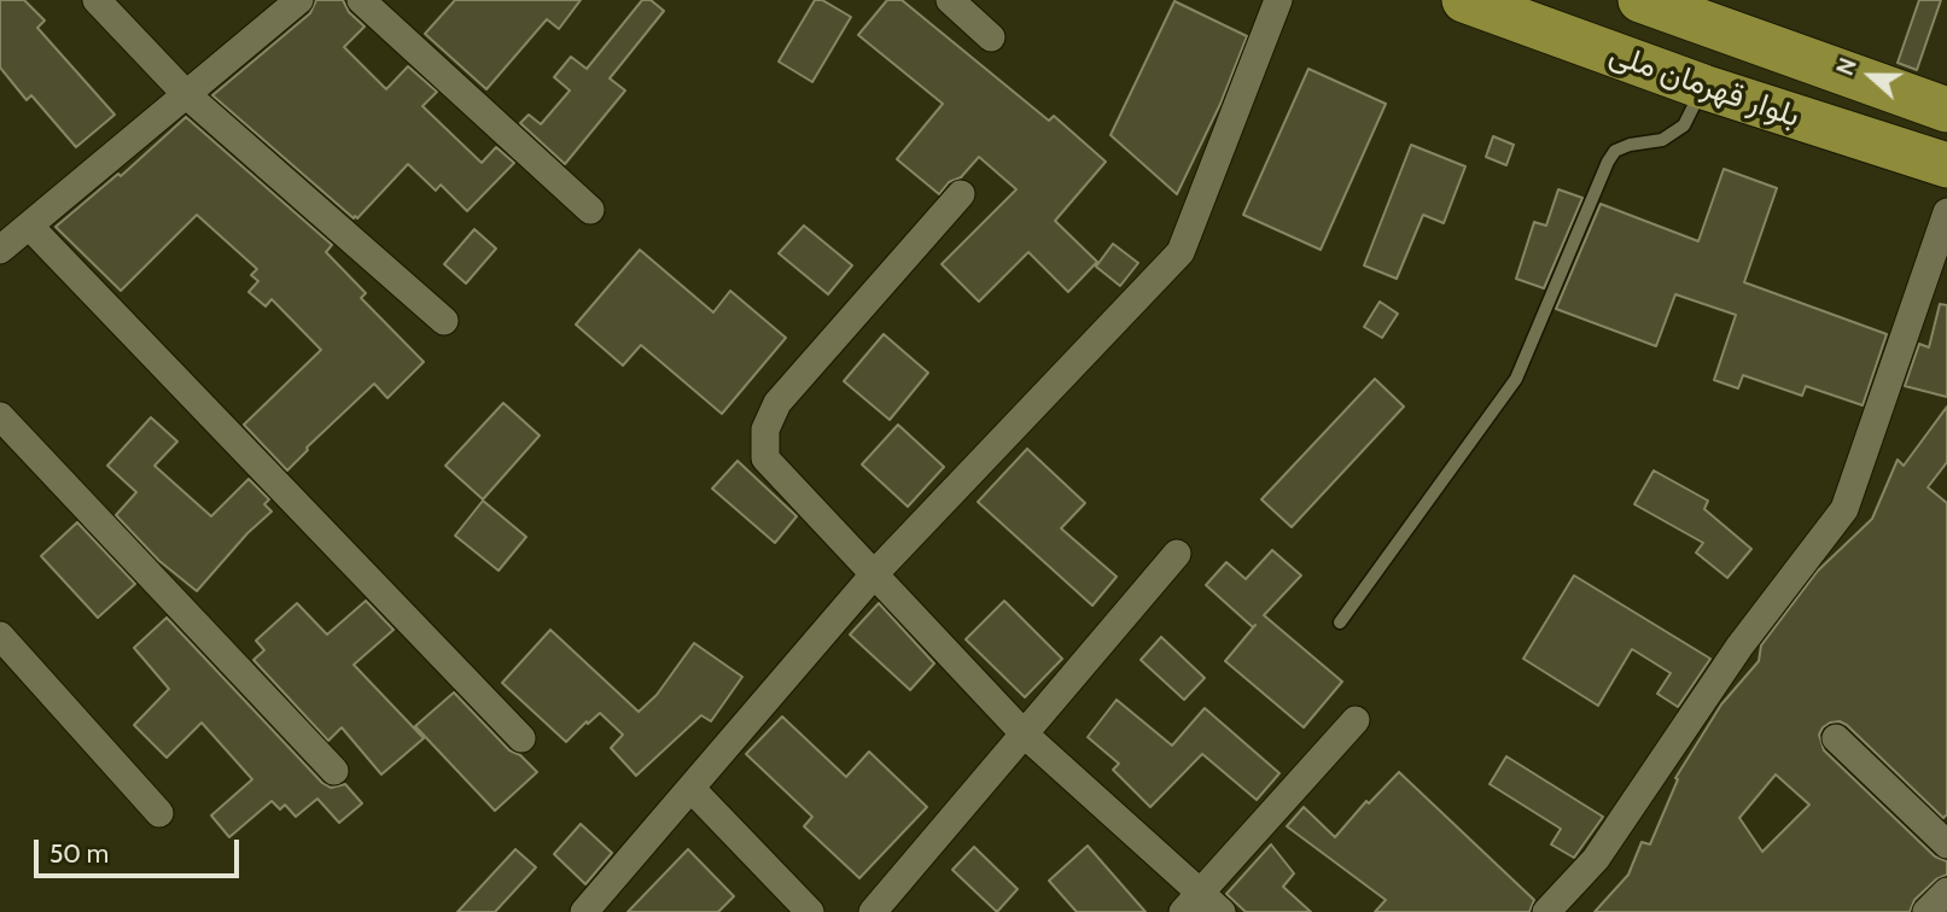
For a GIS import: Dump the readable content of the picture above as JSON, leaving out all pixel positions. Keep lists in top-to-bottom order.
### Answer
{
  "streets": {
    "highway": ["بلوار قهرمان ملی"]
  },
  "scale_bar": "50 m",
  "north": "left"
}
